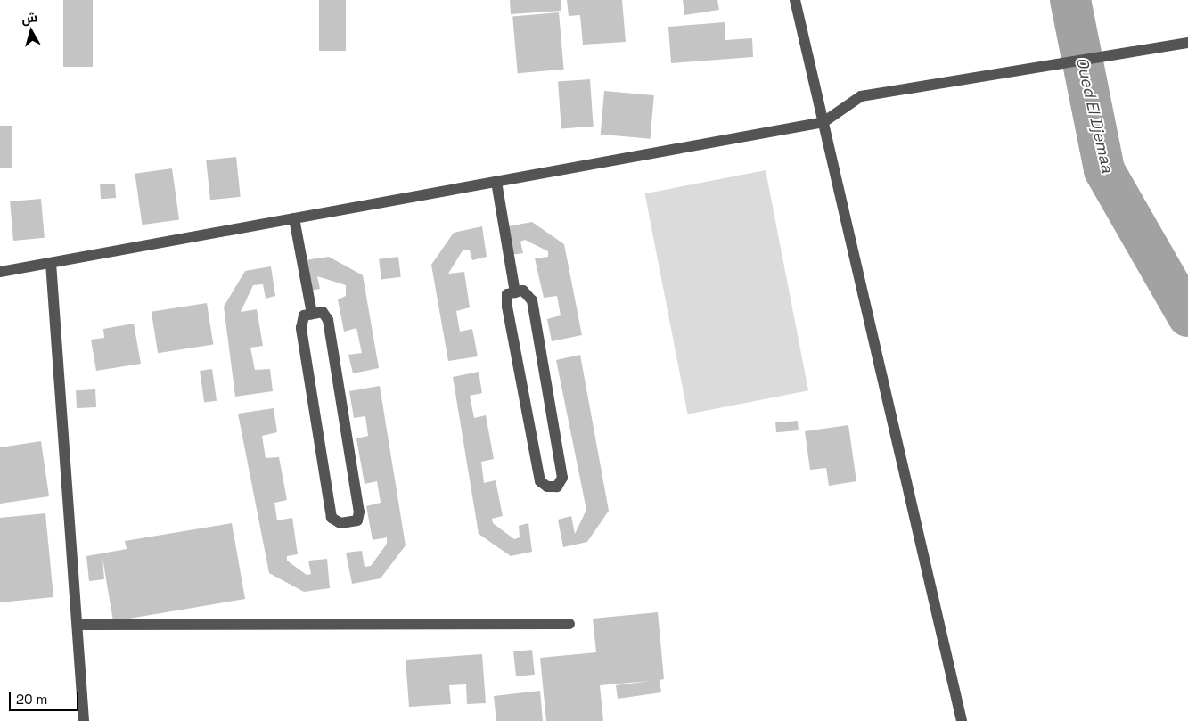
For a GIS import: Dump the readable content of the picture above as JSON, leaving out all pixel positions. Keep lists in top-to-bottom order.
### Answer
{
  "water": ["Oued El Djemaa"],
  "scale_bar": "20 m",
  "north": "top"
}
